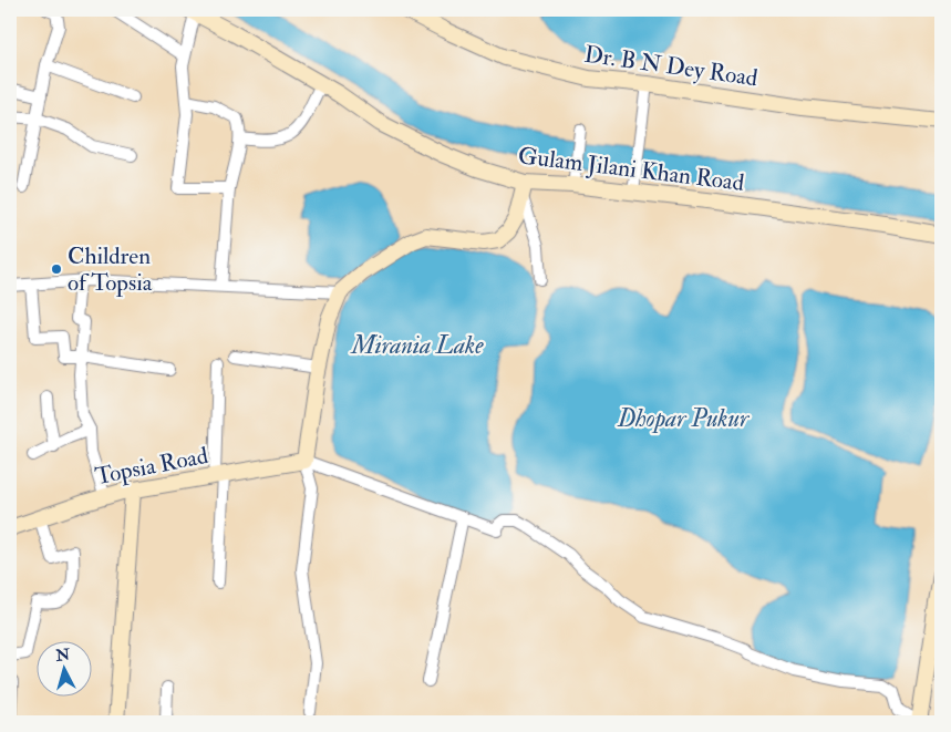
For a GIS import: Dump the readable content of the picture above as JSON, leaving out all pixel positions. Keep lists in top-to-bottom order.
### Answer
{
  "streets": {
    "street": ["Dr. B N Dey Road", "Gulam Jilani Khan Road", "Topsia Road"]
  },
  "water": ["Mirania Lake", "Dhopar Pukur"],
  "places": ["Children of Topsia"],
  "north": "top"
}
